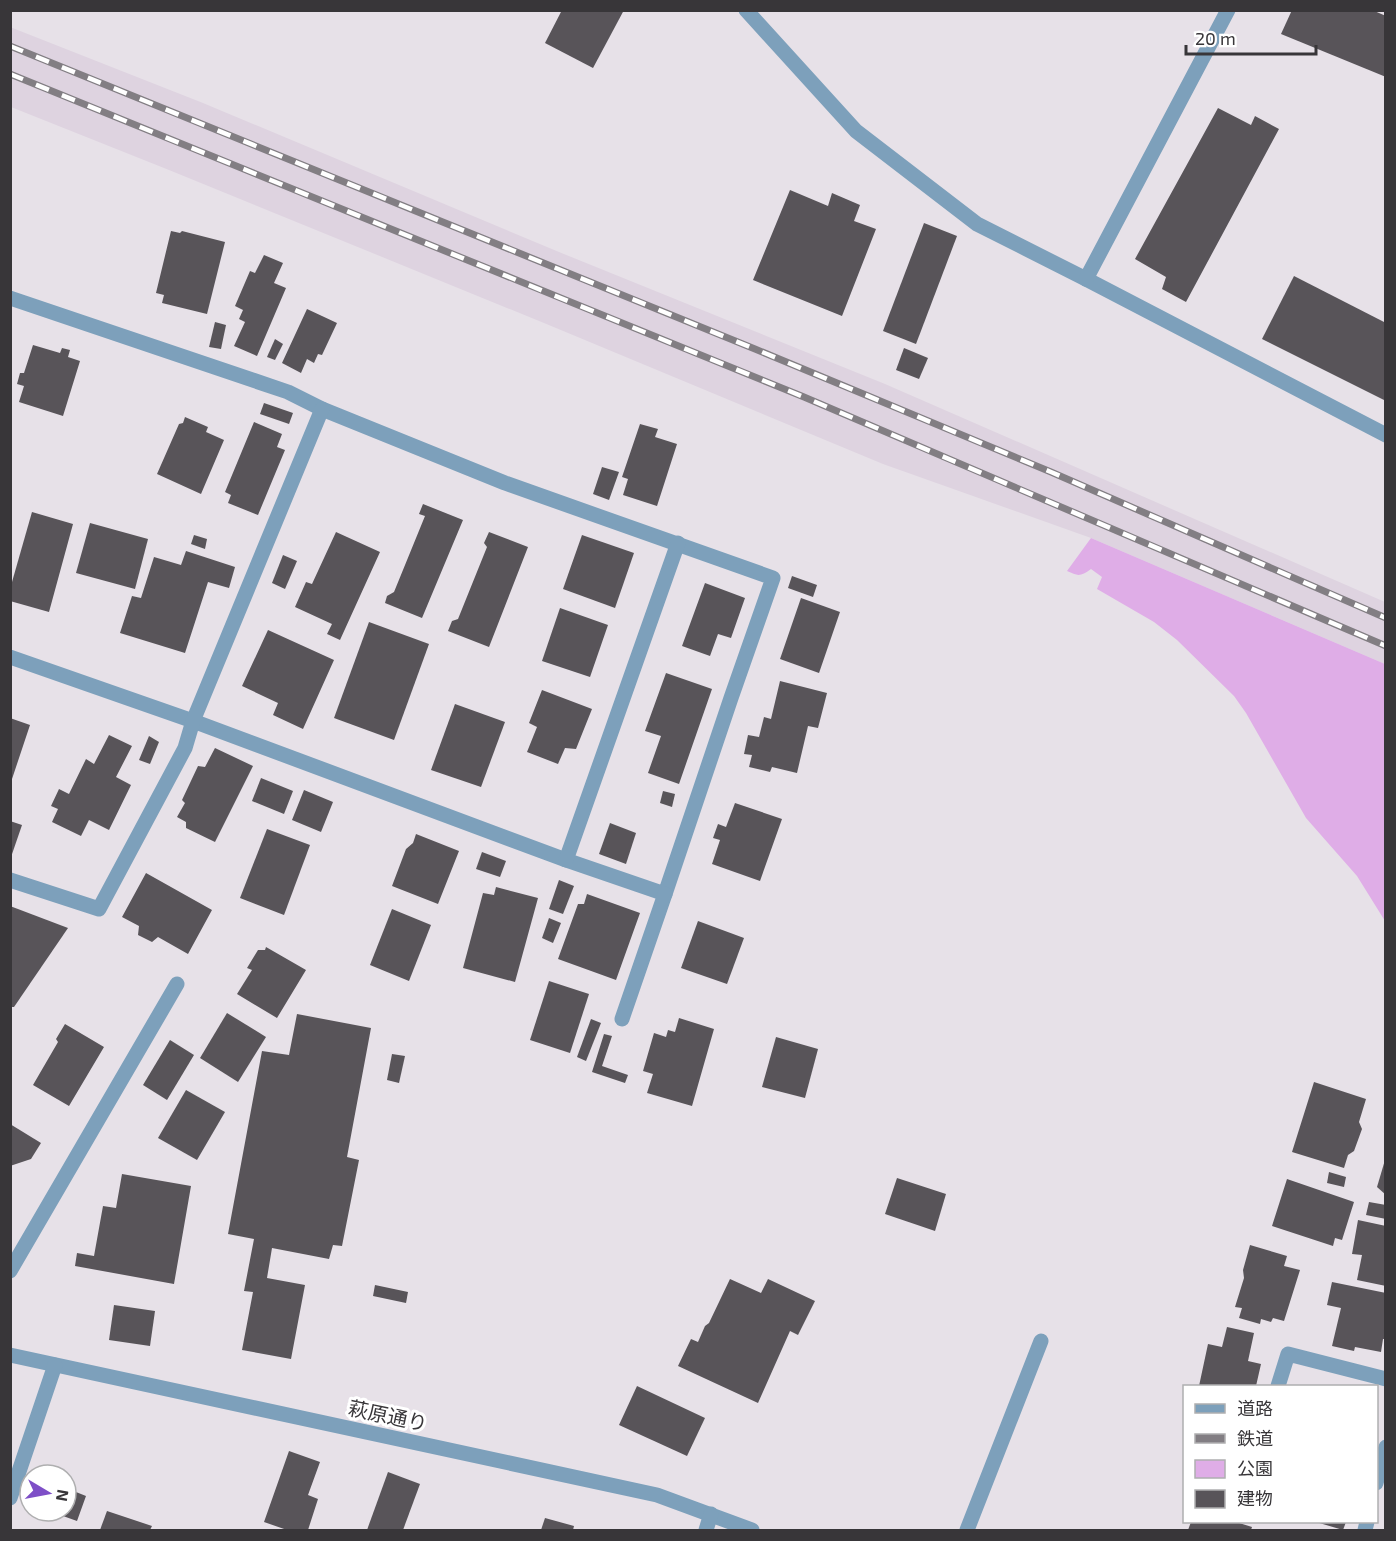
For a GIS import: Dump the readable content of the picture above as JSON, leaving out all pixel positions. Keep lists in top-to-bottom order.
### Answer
{
  "streets": {
    "street": ["萩原通り"]
  },
  "legend": [
    "道路",
    "鉄道",
    "公園",
    "建物"
  ],
  "scale_bar": "20 m",
  "north": "right"
}
